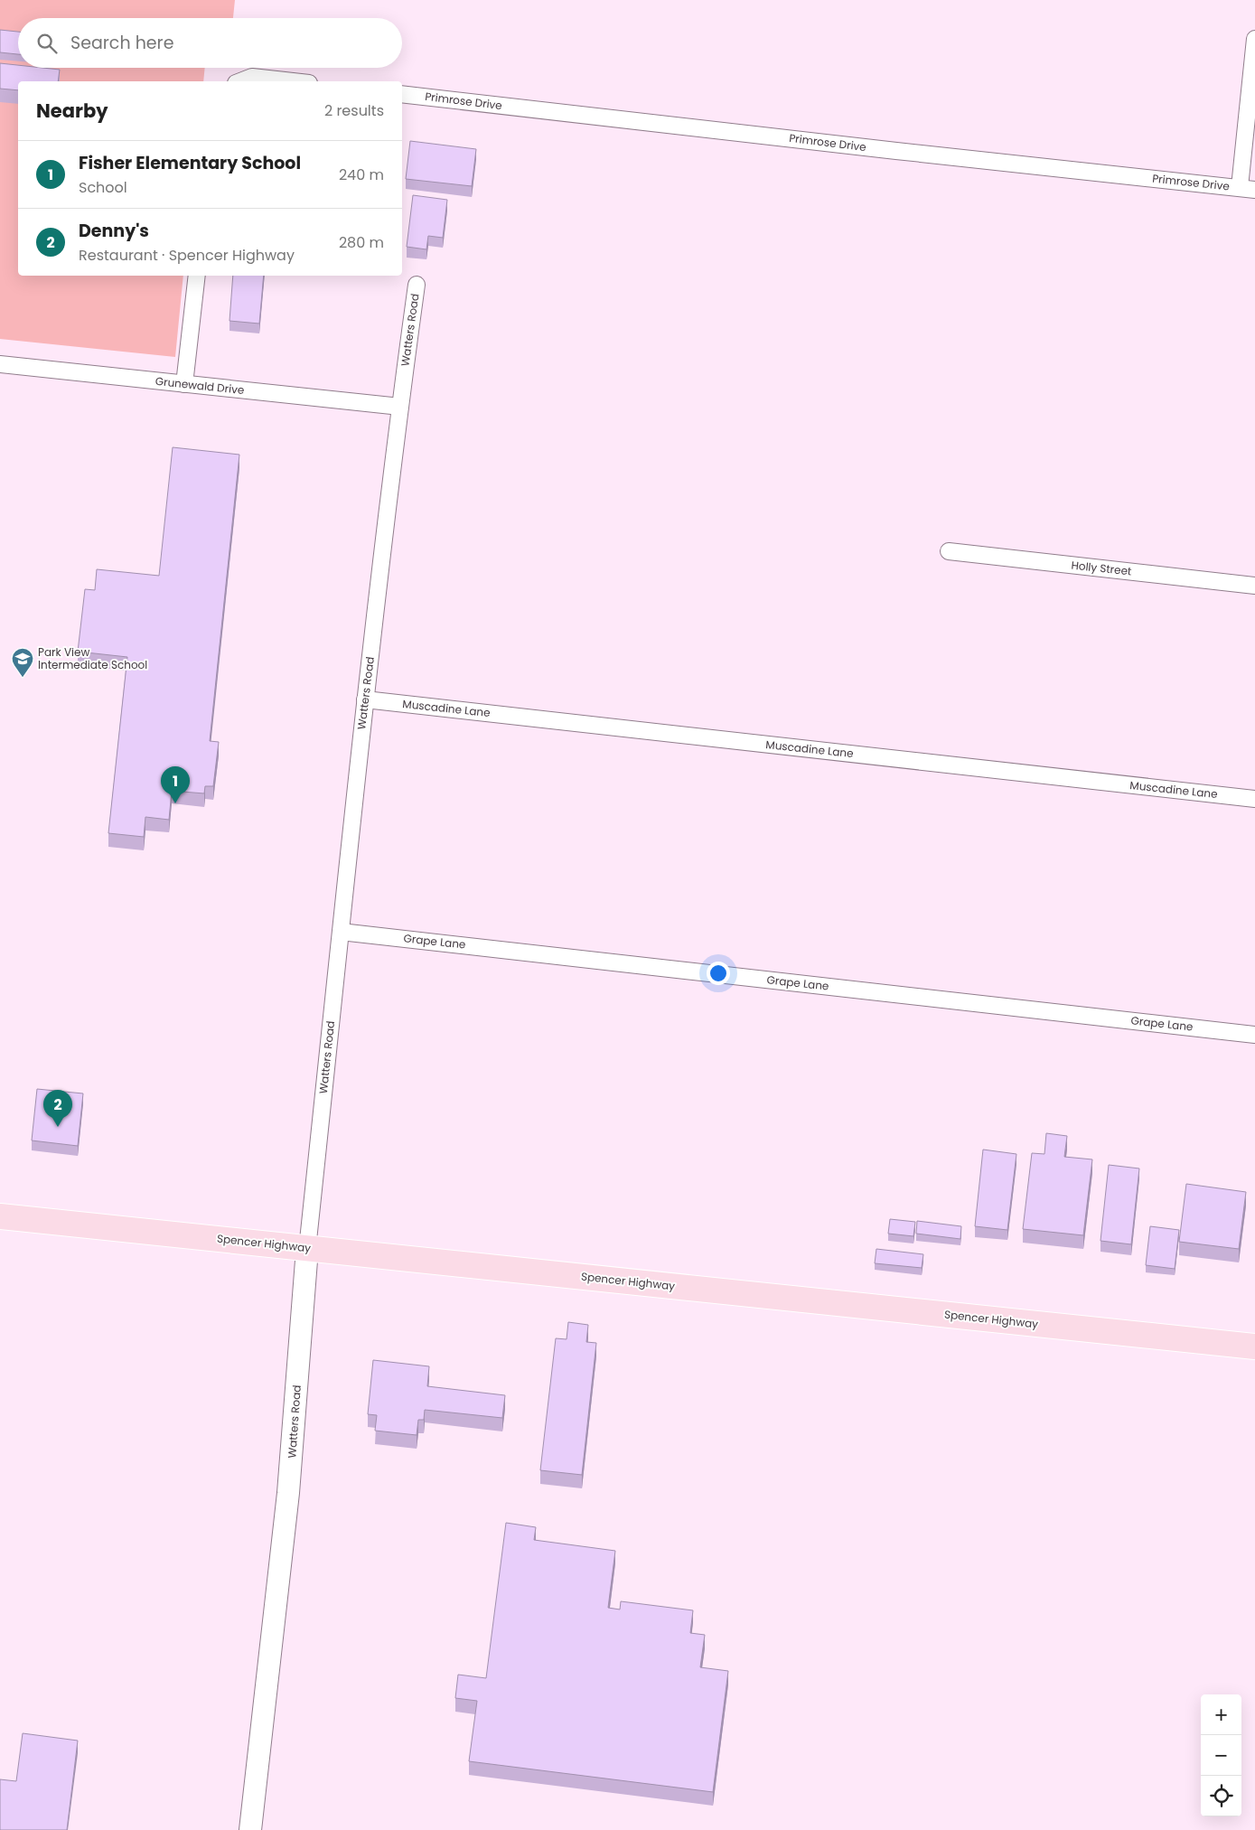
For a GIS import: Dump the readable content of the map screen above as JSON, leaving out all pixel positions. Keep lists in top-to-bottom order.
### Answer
{
  "streets": {
    "main road": ["Spencer Highway"],
    "street": [
      "Primrose Drive",
      "Watters Road",
      "Grunewald Drive",
      "Holly Street",
      "Muscadine Lane",
      "Grape Lane"
    ]
  },
  "crossings": [
    ["Watters Road", "Grunewald Drive"],
    ["Watters Road", "Muscadine Lane"],
    ["Watters Road", "Grape Lane"],
    ["Watters Road", "Spencer Highway"]
  ],
  "places": {
    "school or university": ["Park View Intermediate School"]
  },
  "page": {
    "search": "Search here",
    "heading": ["Nearby", "2 results"],
    "list": [
      {
        "mark": "1",
        "name": "Fisher Elementary School",
        "note": "School",
        "value": "240 m"
      },
      {
        "mark": "2",
        "name": "Denny's",
        "note": "Restaurant · Spencer Highway",
        "value": "280 m"
      }
    ],
    "pins": ["1", "2"],
    "map_buttons": ["+", "−"]
  }
}
